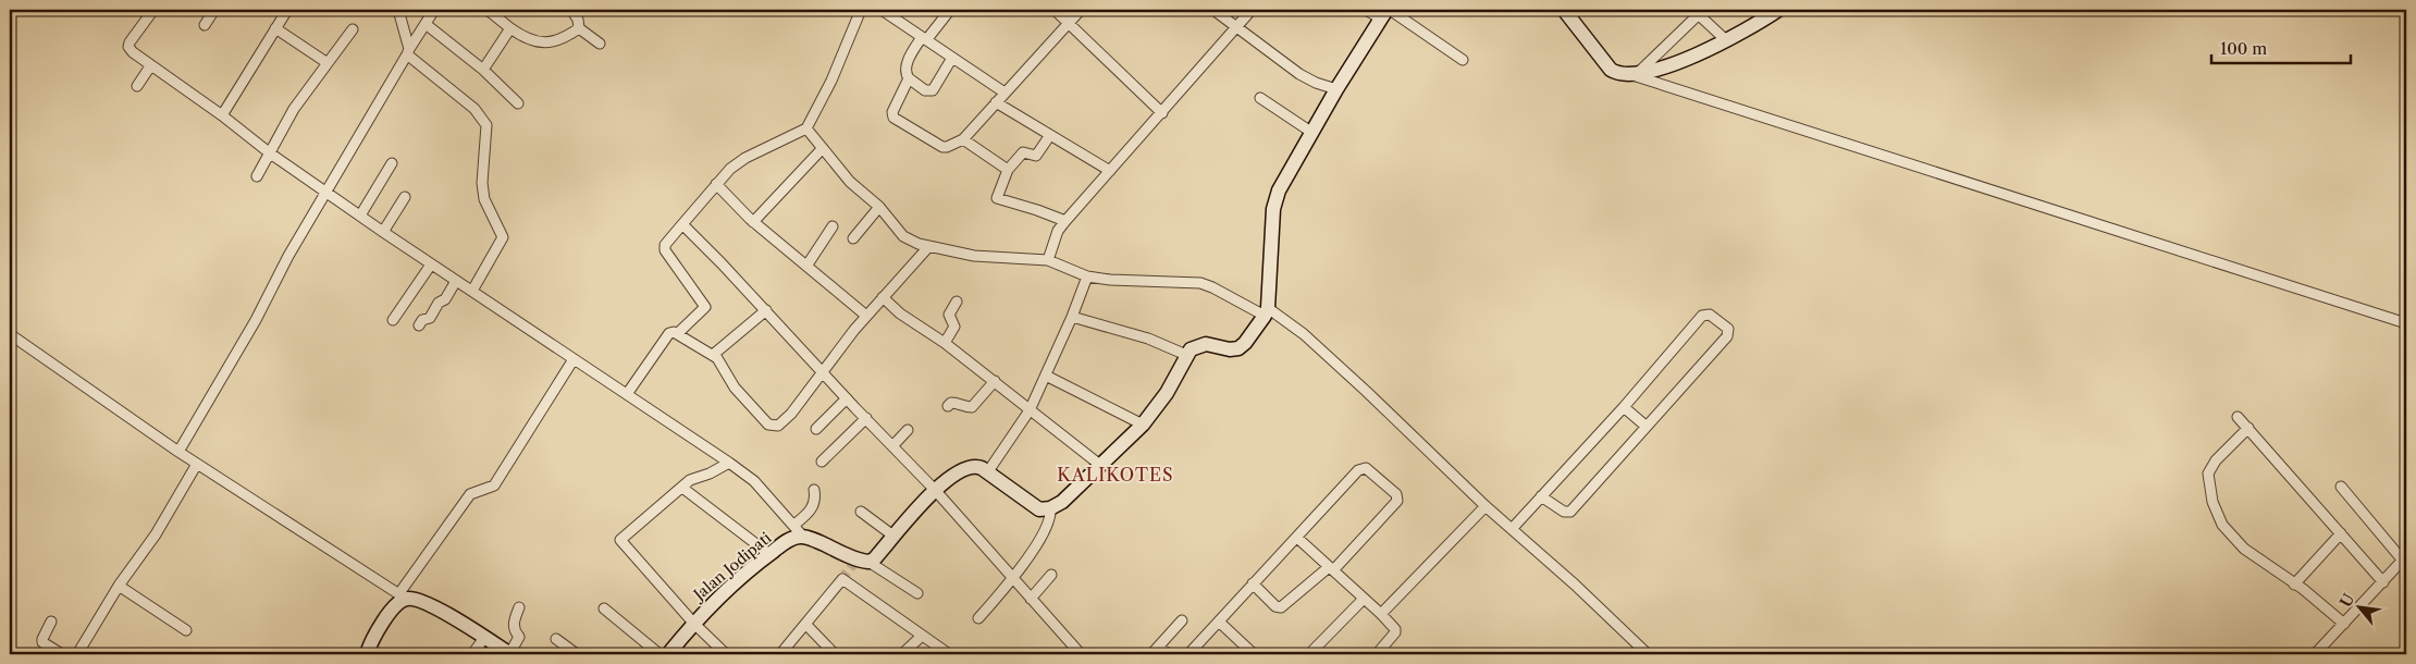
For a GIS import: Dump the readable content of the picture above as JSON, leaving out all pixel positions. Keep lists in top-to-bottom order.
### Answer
{
  "streets": {
    "street": ["Jalan Jodipati"]
  },
  "districts": ["KALIKOTES"],
  "scale_bar": "100 m",
  "north": "top left"
}
